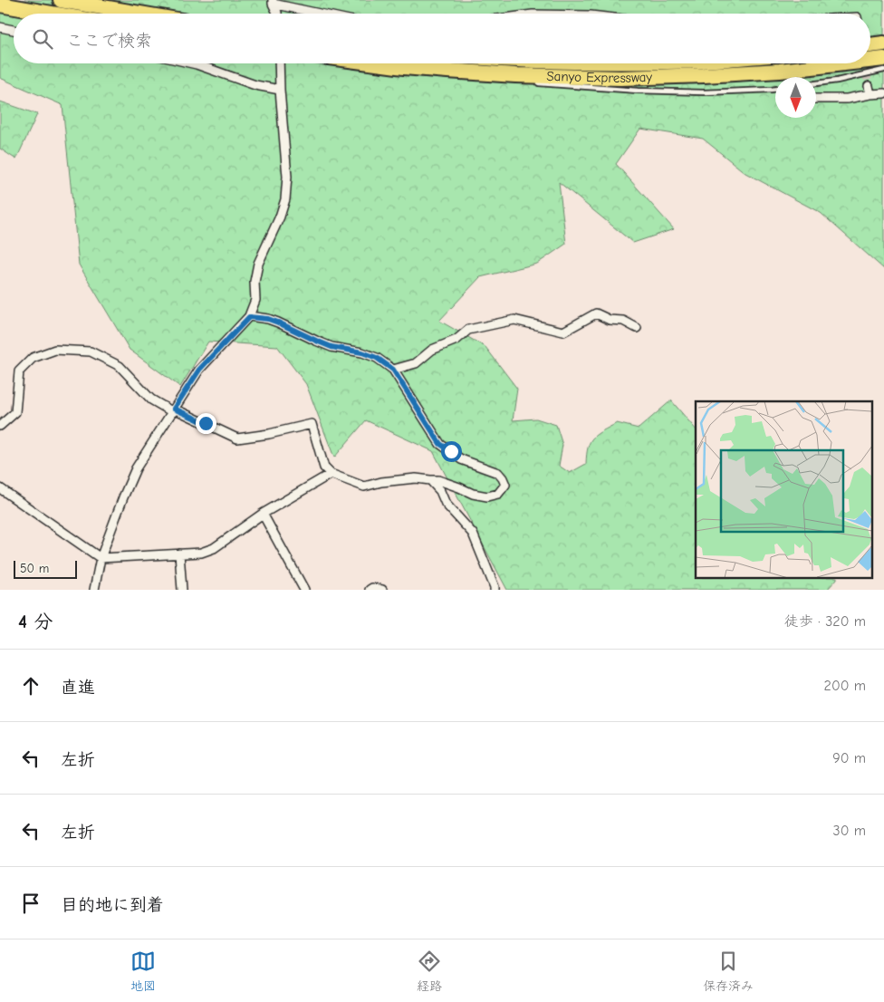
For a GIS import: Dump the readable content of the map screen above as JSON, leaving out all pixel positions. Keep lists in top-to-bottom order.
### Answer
{
  "streets": {
    "highway": ["Sanyo Expressway"]
  },
  "scale_bar": "50 m",
  "north": "bottom",
  "page": {
    "search": "ここで検索",
    "scale": "50 m",
    "heading": ["4 分", "徒歩 · 320 m"],
    "list": [
      ["直進", "200 m"],
      ["左折", "90 m"],
      ["左折", "30 m"],
      "目的地に到着"
    ],
    "nav": ["地図", "経路", "保存済み"]
  }
}
